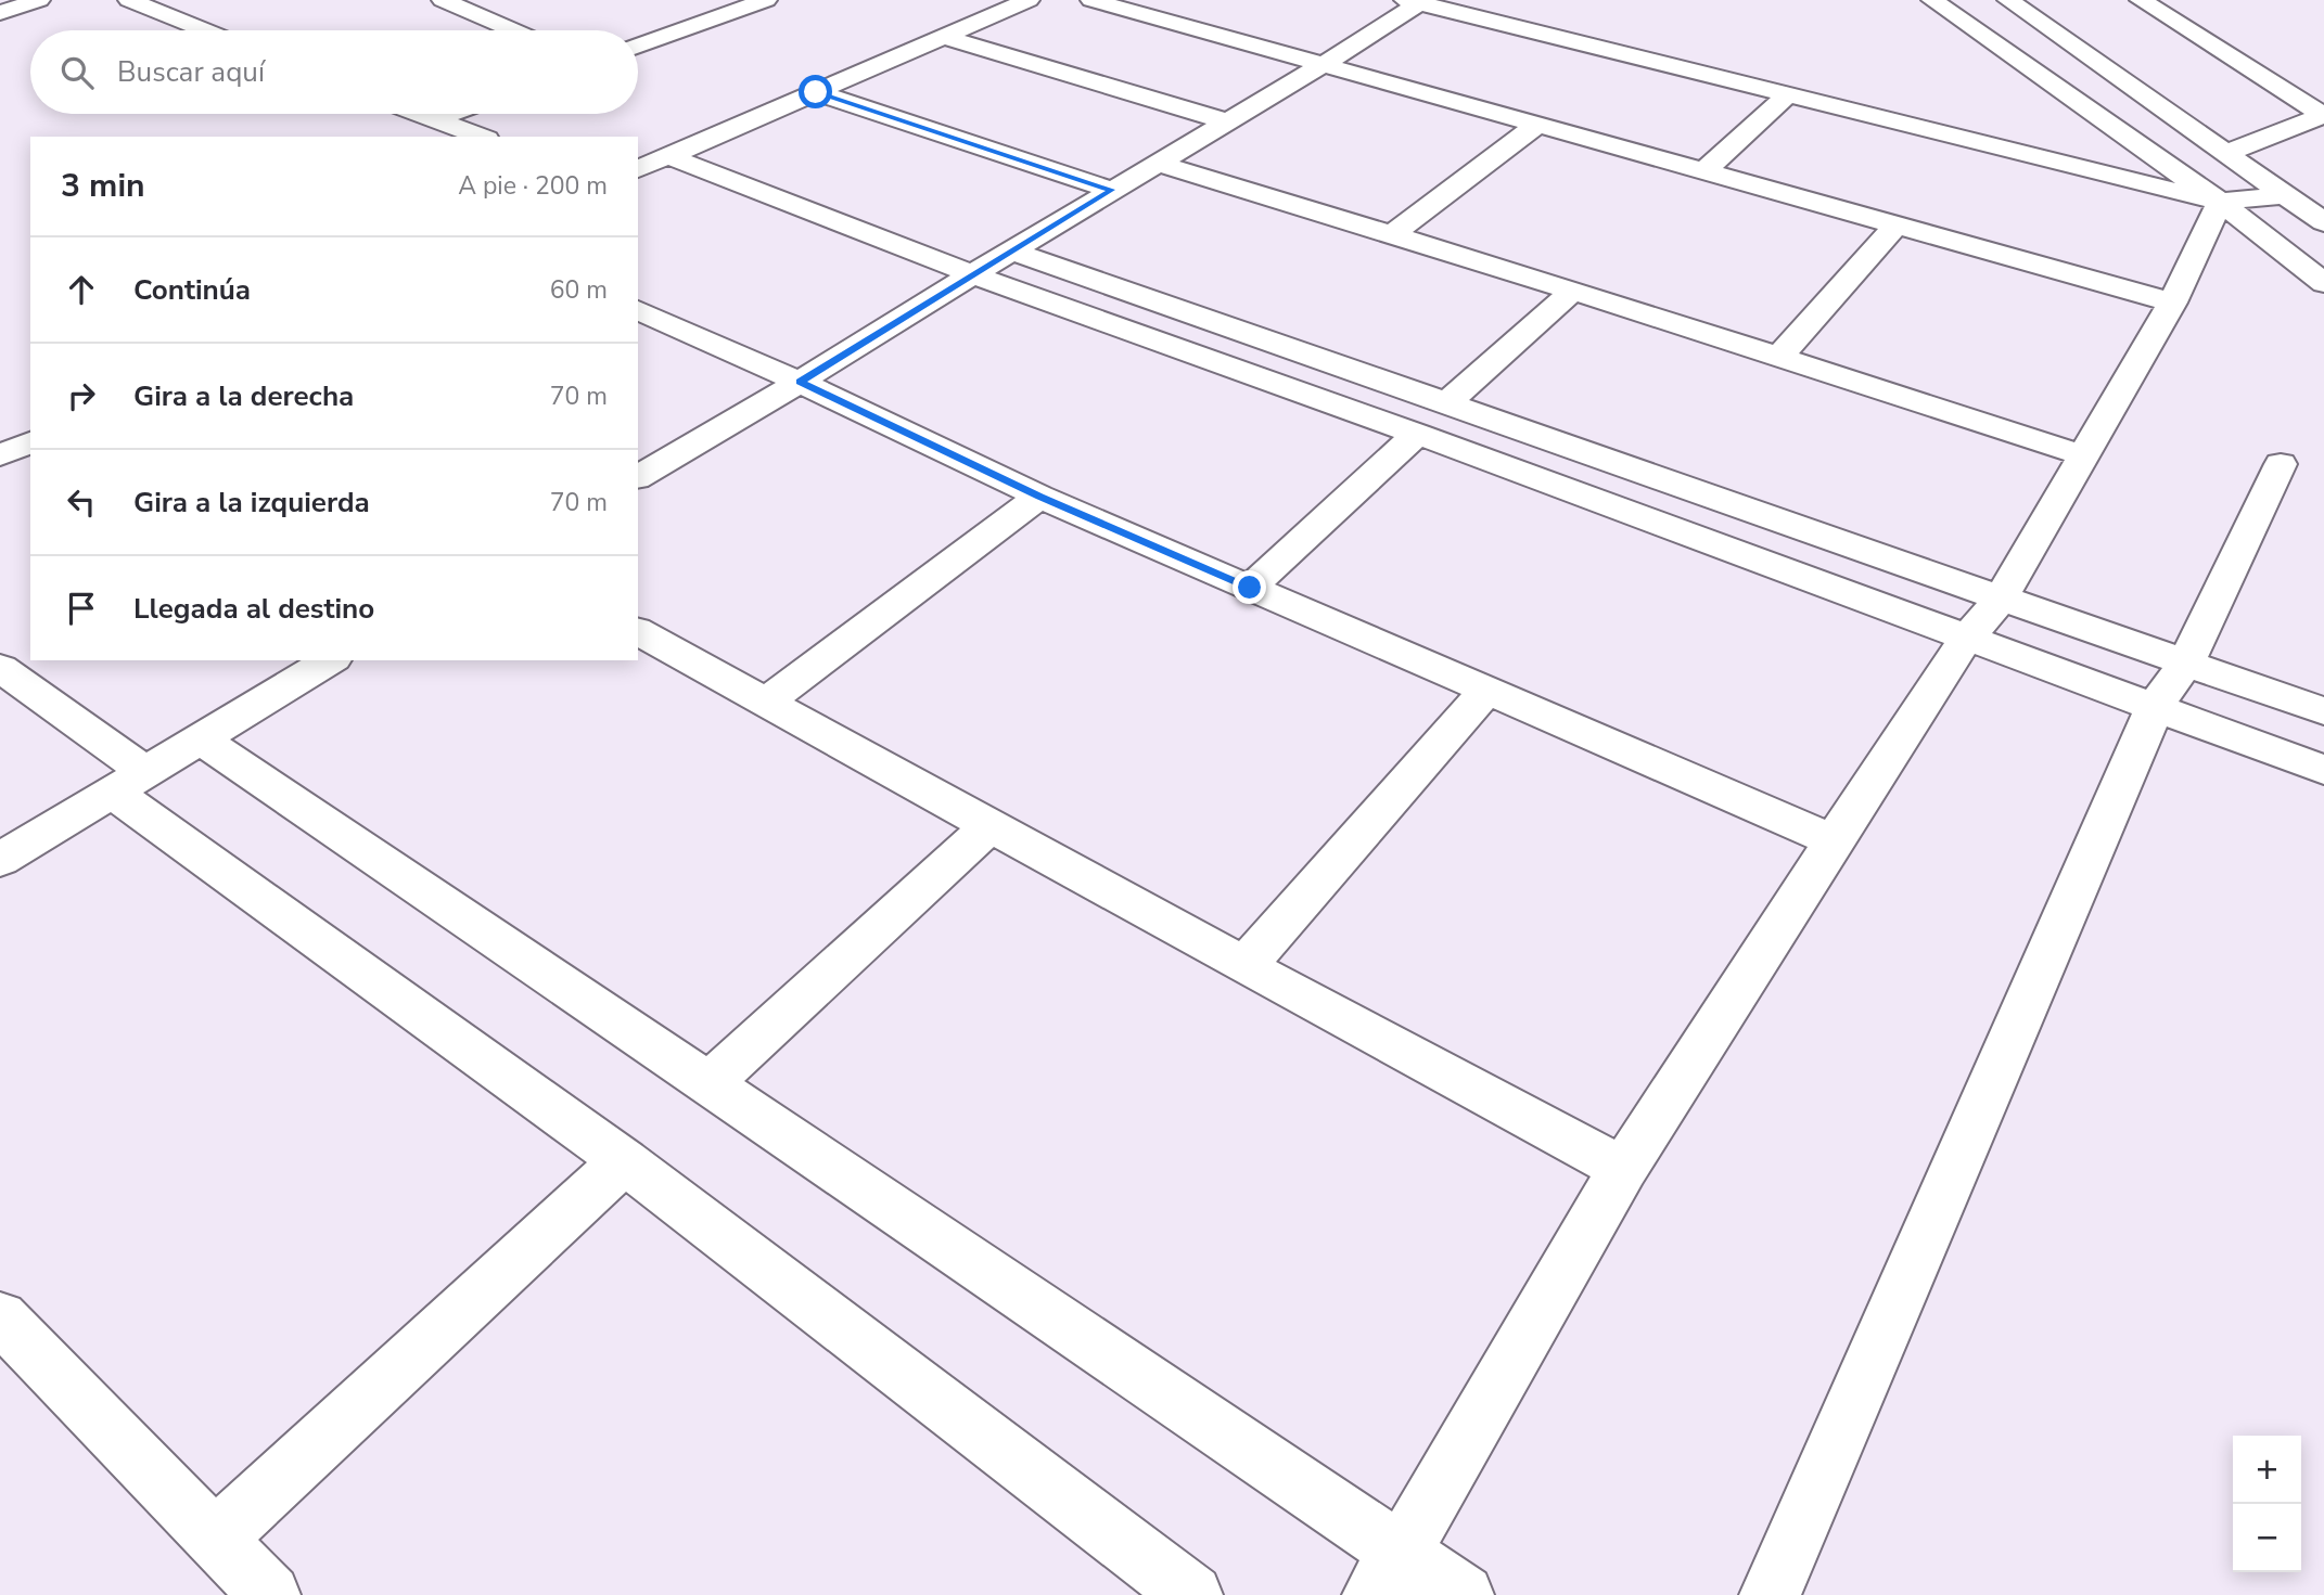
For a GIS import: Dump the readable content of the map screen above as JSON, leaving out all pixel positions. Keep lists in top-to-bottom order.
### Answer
{
  "page": {
    "search": "Buscar aquí",
    "heading": ["3 min", "A pie · 200 m"],
    "list": [
      ["Continúa", "60 m"],
      ["Gira a la derecha", "70 m"],
      ["Gira a la izquierda", "70 m"],
      "Llegada al destino"
    ],
    "map_buttons": ["+", "−"]
  }
}
